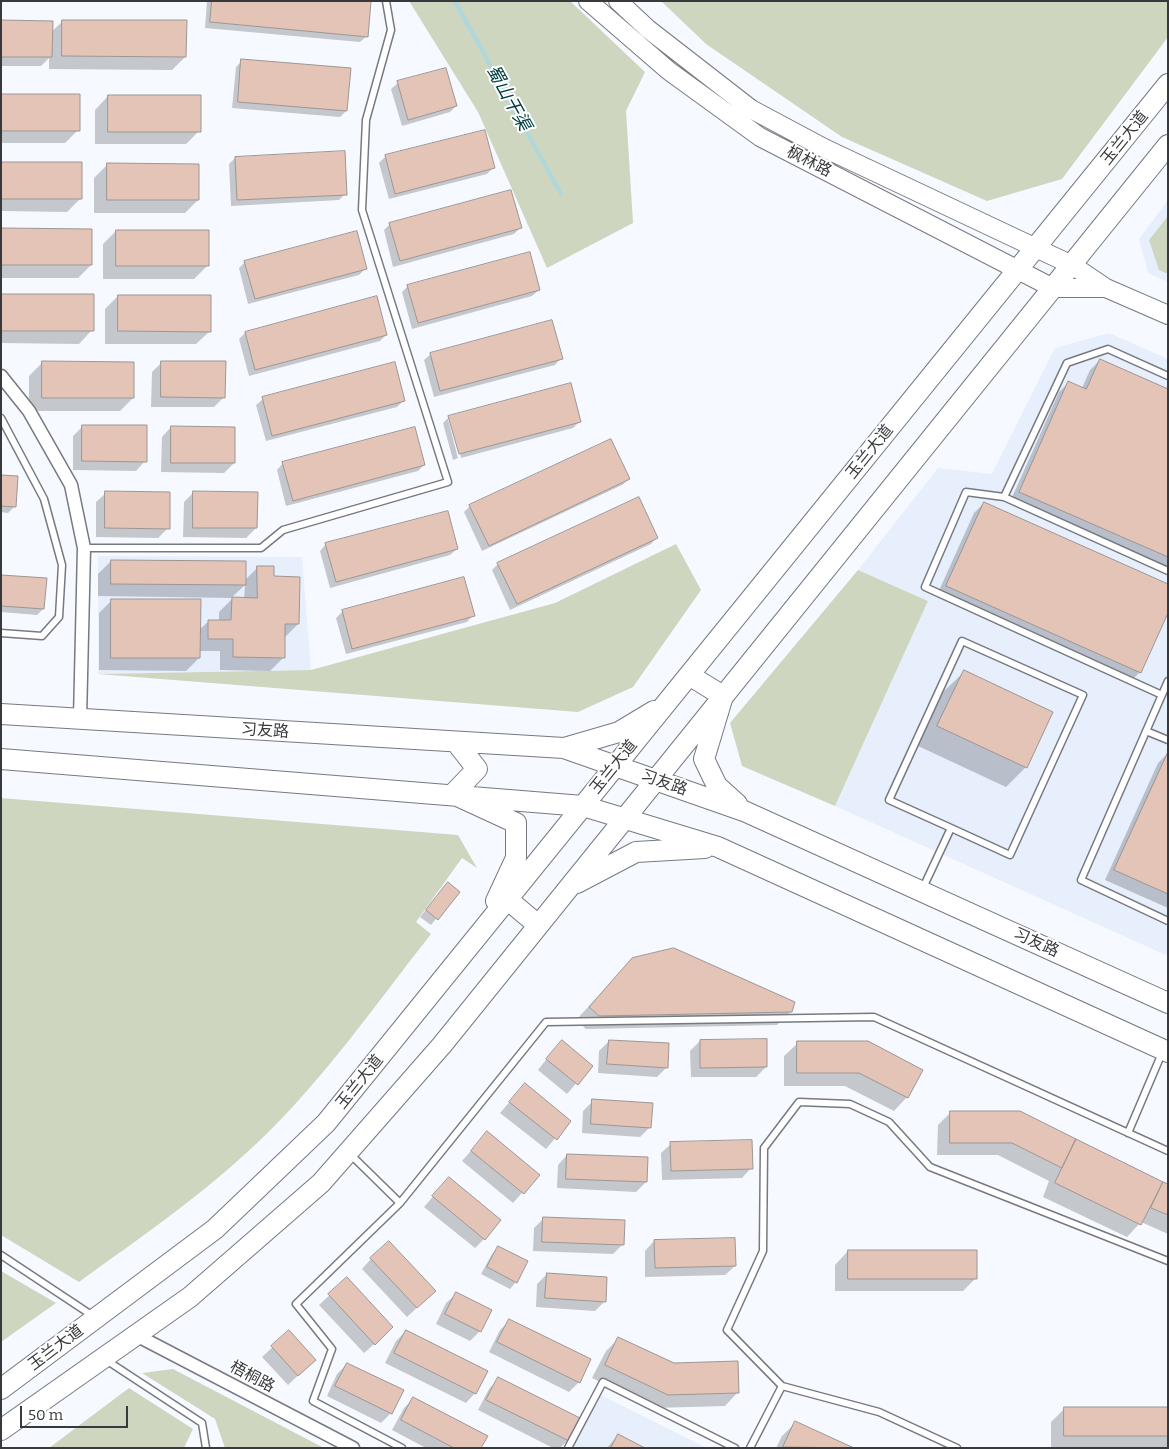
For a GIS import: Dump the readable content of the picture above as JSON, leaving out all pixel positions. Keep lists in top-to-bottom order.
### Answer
{
  "streets": {
    "main road": ["玉兰大道", "枫林路", "习友路"],
    "street": ["梧桐路"]
  },
  "crossings": [
    ["玉兰大道", "枫林路"],
    ["玉兰大道", "习友路"]
  ],
  "water": ["蜀山干渠"],
  "scale_bar": "50 m"
}
